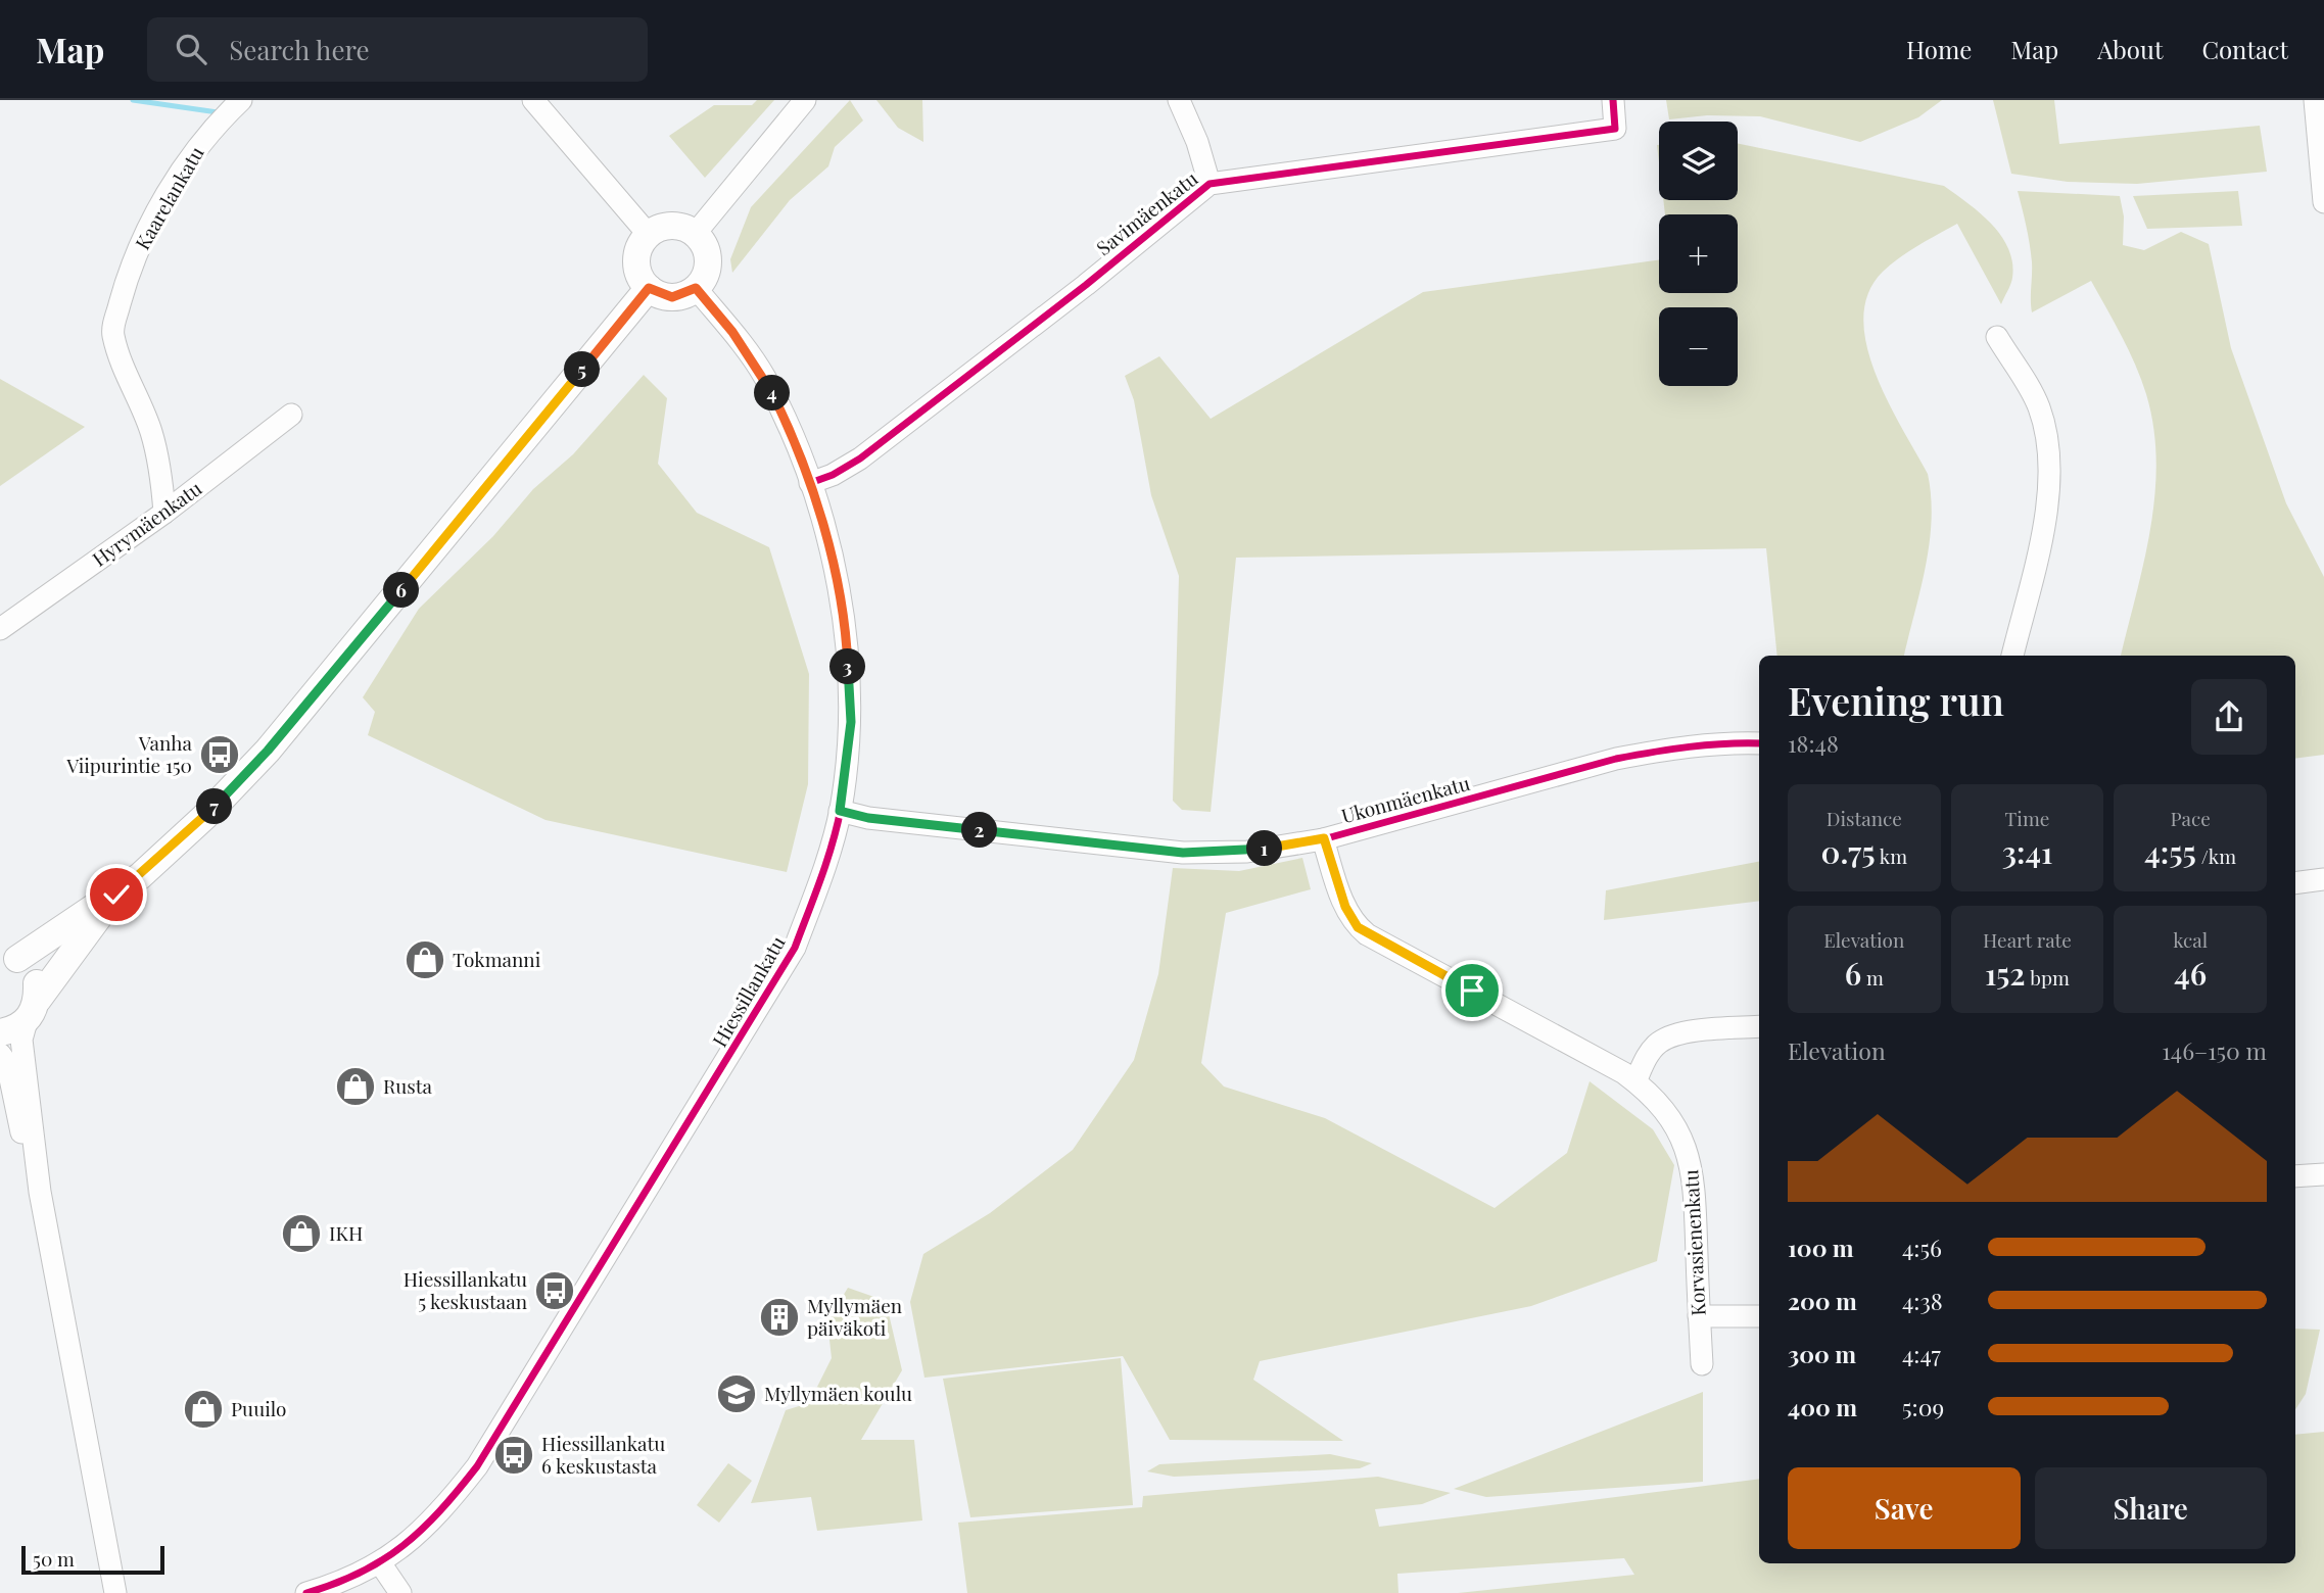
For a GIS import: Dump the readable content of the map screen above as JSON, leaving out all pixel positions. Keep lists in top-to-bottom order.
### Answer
{
  "streets": {
    "street": [
      "Kaarelankatu",
      "Savimäenkatu",
      "Hyrymäenkatu",
      "Ukonmäenkatu",
      "Hiessillankatu",
      "Korvasienenkatu"
    ]
  },
  "crossings": [
    ["Kaarelankatu", "Hyrymäenkatu"],
    ["Savimäenkatu", "Hiessillankatu"],
    ["Ukonmäenkatu", "Hiessillankatu"],
    ["Ukonmäenkatu", "Korvasienenkatu"]
  ],
  "places": {
    "bus stop": ["Vanha Viipurintie 150", "Hiessillankatu 5 keskustaan", "Hiessillankatu 6 keskustasta"],
    "shop": [
      "Tokmanni",
      "Rusta",
      "IKH",
      "Puuilo"
    ],
    "building": ["Myllymäen päiväkoti"],
    "school or university": ["Myllymäen koulu"]
  },
  "scale_bar": "50 m",
  "page": {
    "header": "Map",
    "search": "Search here",
    "nav": [
      "Home",
      "Map",
      "About",
      "Contact"
    ],
    "map_buttons": ["+", "−"],
    "pins": [
      "5",
      "4",
      "6",
      "3",
      "7",
      "2",
      "1"
    ],
    "heading": ["Evening run", "18:48"],
    "stats": [
      ["Distance", "0.75 km"],
      ["Time", "3:41"],
      ["Pace", "4:55 /km"],
      ["Elevation", "6 m"],
      ["Heart rate", "152 bpm"],
      ["kcal", "46"]
    ],
    "chart": ["Elevation", "146–150 m"],
    "list": [
      {
        "name": "100 m",
        "note": "4:56"
      },
      {
        "name": "200 m",
        "note": "4:38"
      },
      {
        "name": "300 m",
        "note": "4:47"
      },
      {
        "name": "400 m",
        "note": "5:09"
      }
    ],
    "buttons": ["Save", "Share"],
    "scale": "50 m"
  }
}
